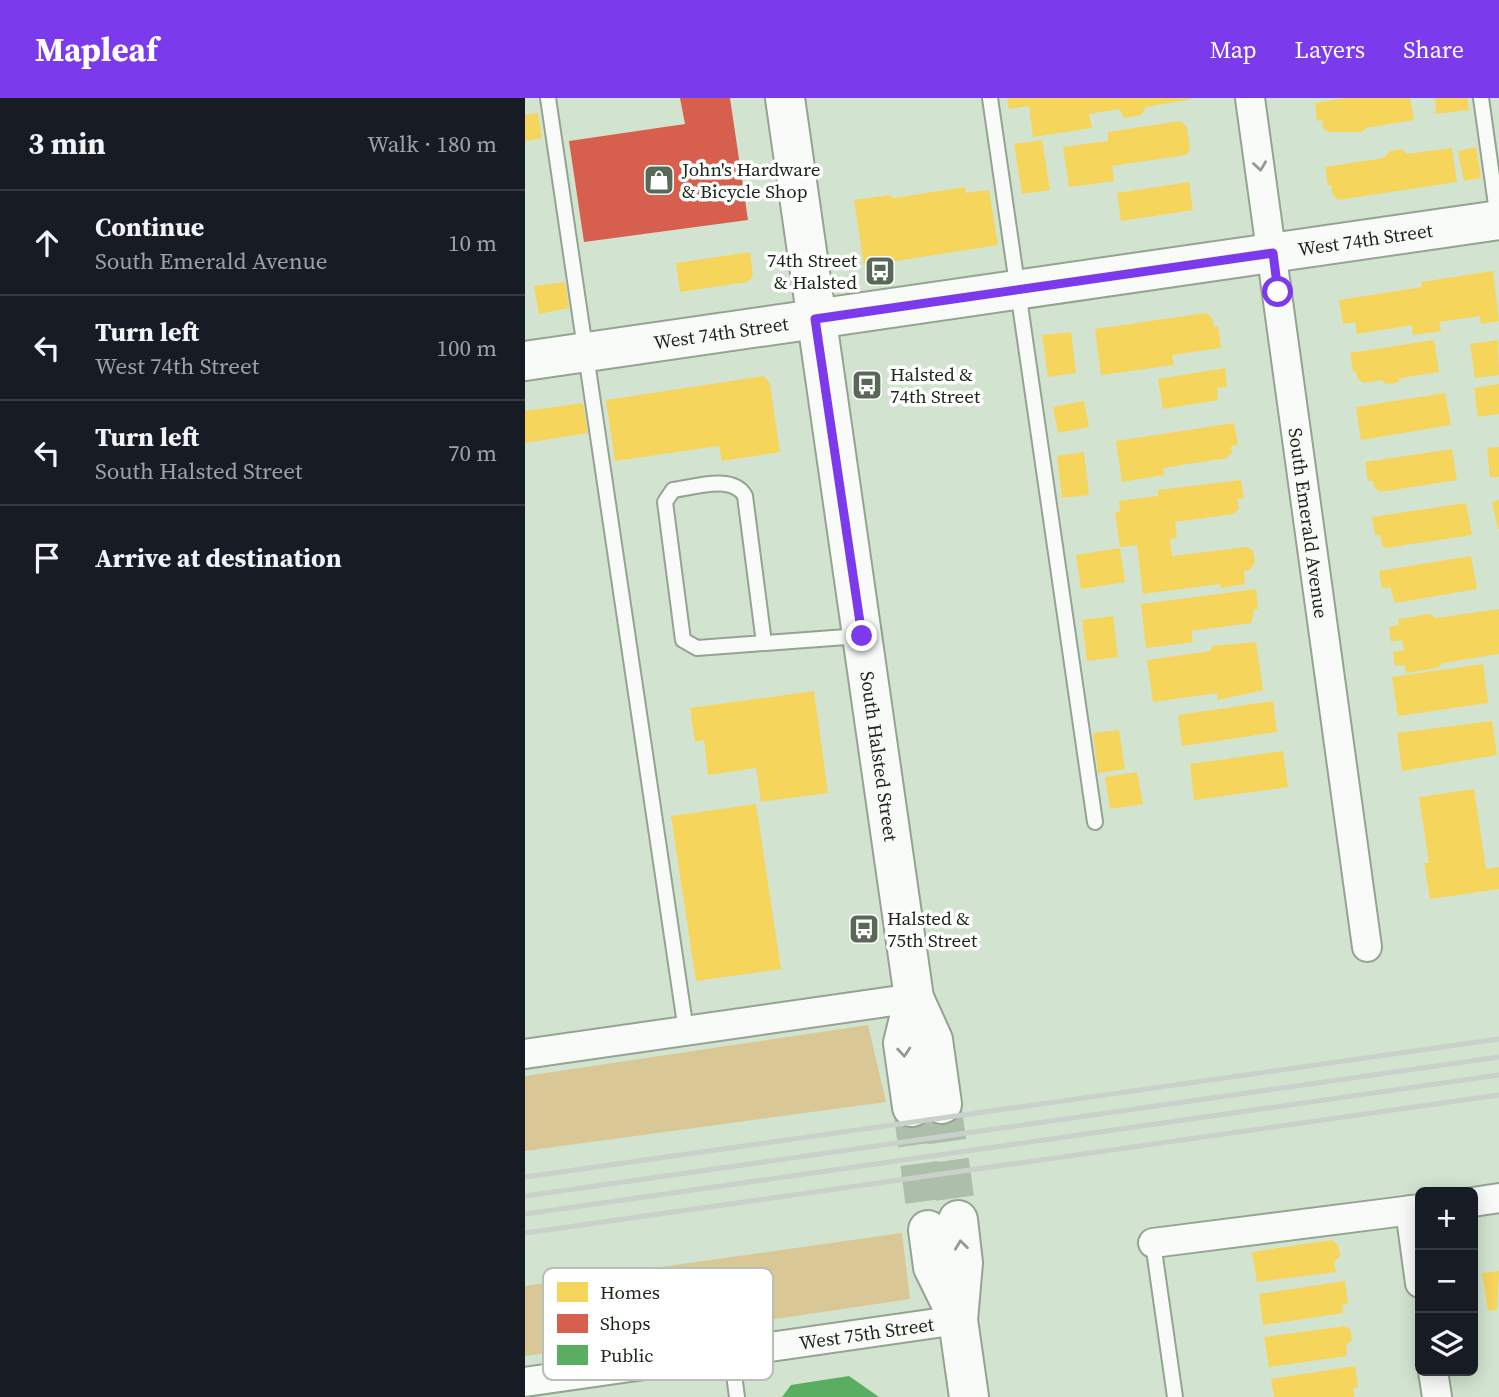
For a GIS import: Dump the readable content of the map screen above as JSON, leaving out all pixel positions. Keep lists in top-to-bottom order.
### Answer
{
  "streets": {
    "main road": ["West 74th Street", "South Halsted Street"],
    "street": ["South Emerald Avenue", "West 75th Street"]
  },
  "crossings": [
    ["West 74th Street", "South Emerald Avenue"],
    ["West 74th Street", "South Halsted Street"]
  ],
  "places": {
    "shop": ["John's Hardware & Bicycle Shop"],
    "bus stop": ["74th Street & Halsted", "Halsted & 74th Street", "Halsted & 75th Street"]
  },
  "legend": ["Homes", "Shops", "Public"],
  "page": {
    "header": "Mapleaf",
    "nav": ["Map", "Layers", "Share"],
    "heading": ["3 min", "Walk · 180 m"],
    "list": [
      ["Continue", "South Emerald Avenue", "10 m"],
      ["Turn left", "West 74th Street", "100 m"],
      ["Turn left", "South Halsted Street", "70 m"],
      "Arrive at destination"
    ],
    "map_buttons": ["+", "−"]
  }
}
